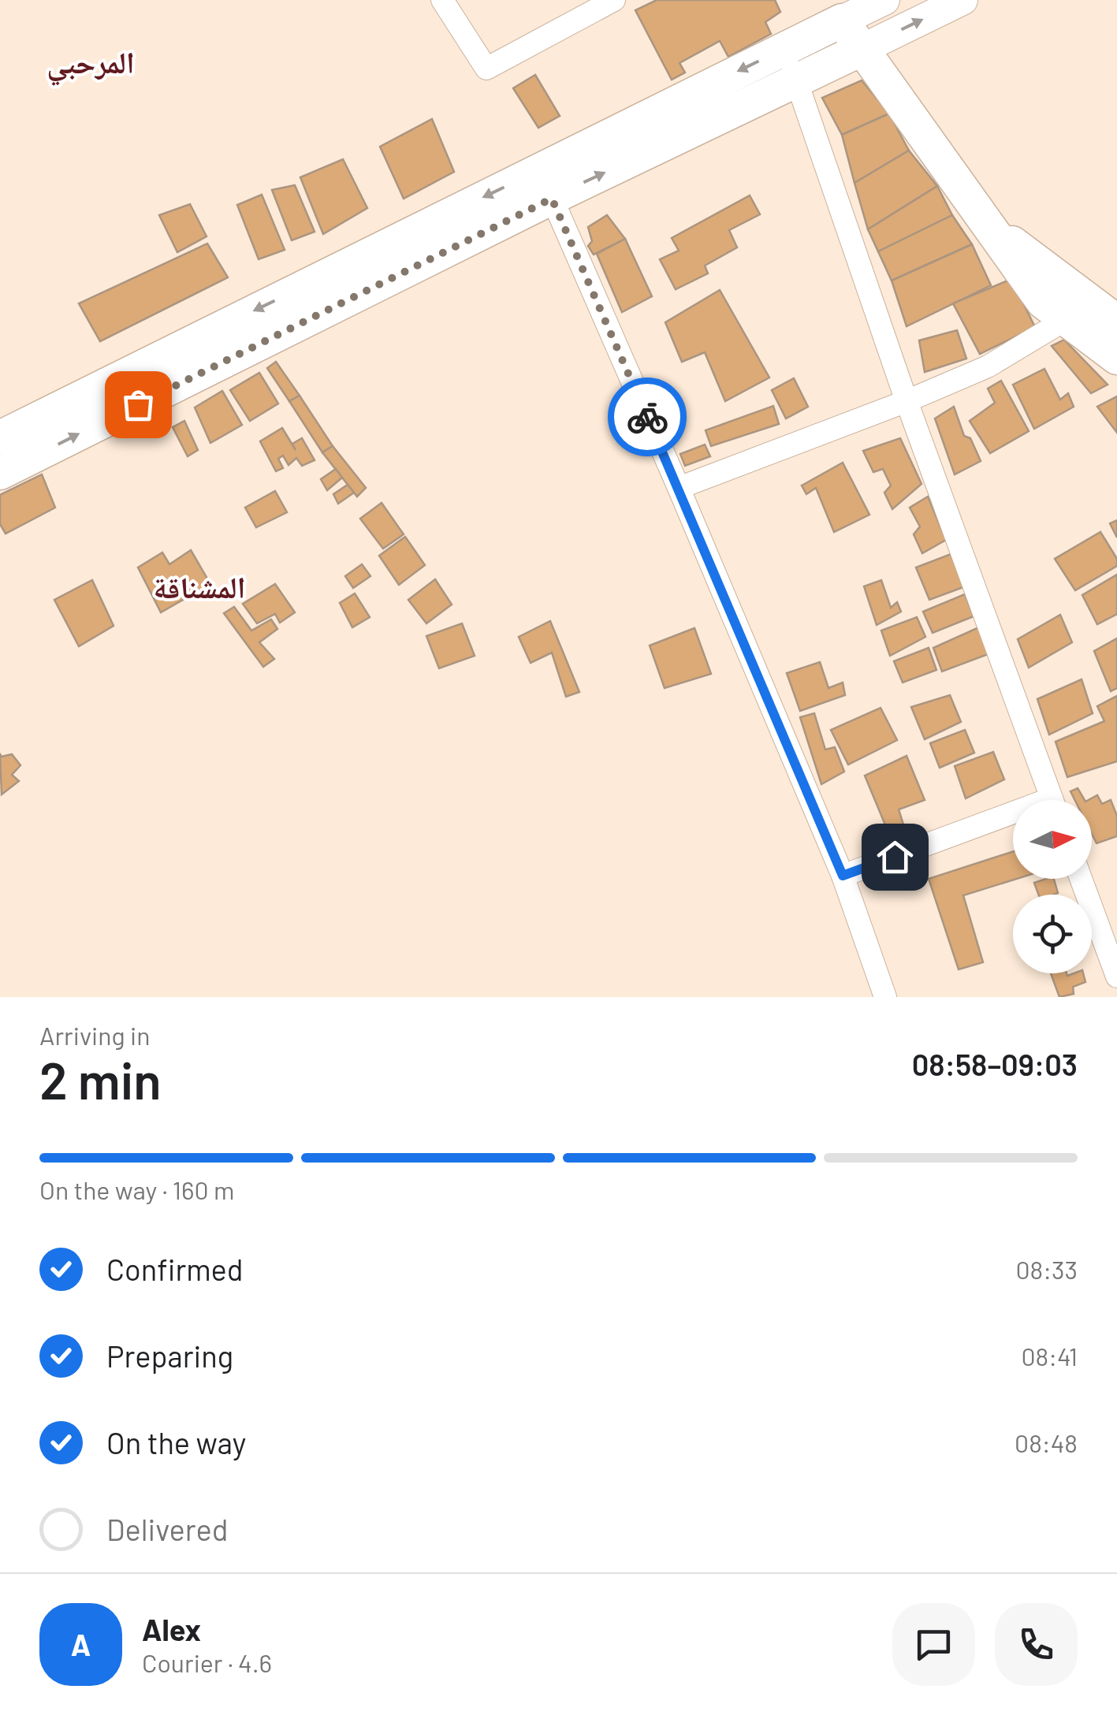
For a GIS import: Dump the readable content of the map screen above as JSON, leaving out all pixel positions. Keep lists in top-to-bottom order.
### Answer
{
  "districts": ["المرحبي", "المشناقة"],
  "north": "right",
  "page": {
    "heading": ["2 min", "Arriving in", "08:58–09:03"],
    "panel": ["Alex", "Courier · 4.6"],
    "bar": "On the way · 160 m",
    "list": [
      ["Confirmed", "08:33"],
      ["Preparing", "08:41"],
      ["On the way", "08:48"],
      "Delivered"
    ],
    "round": "A"
  }
}
